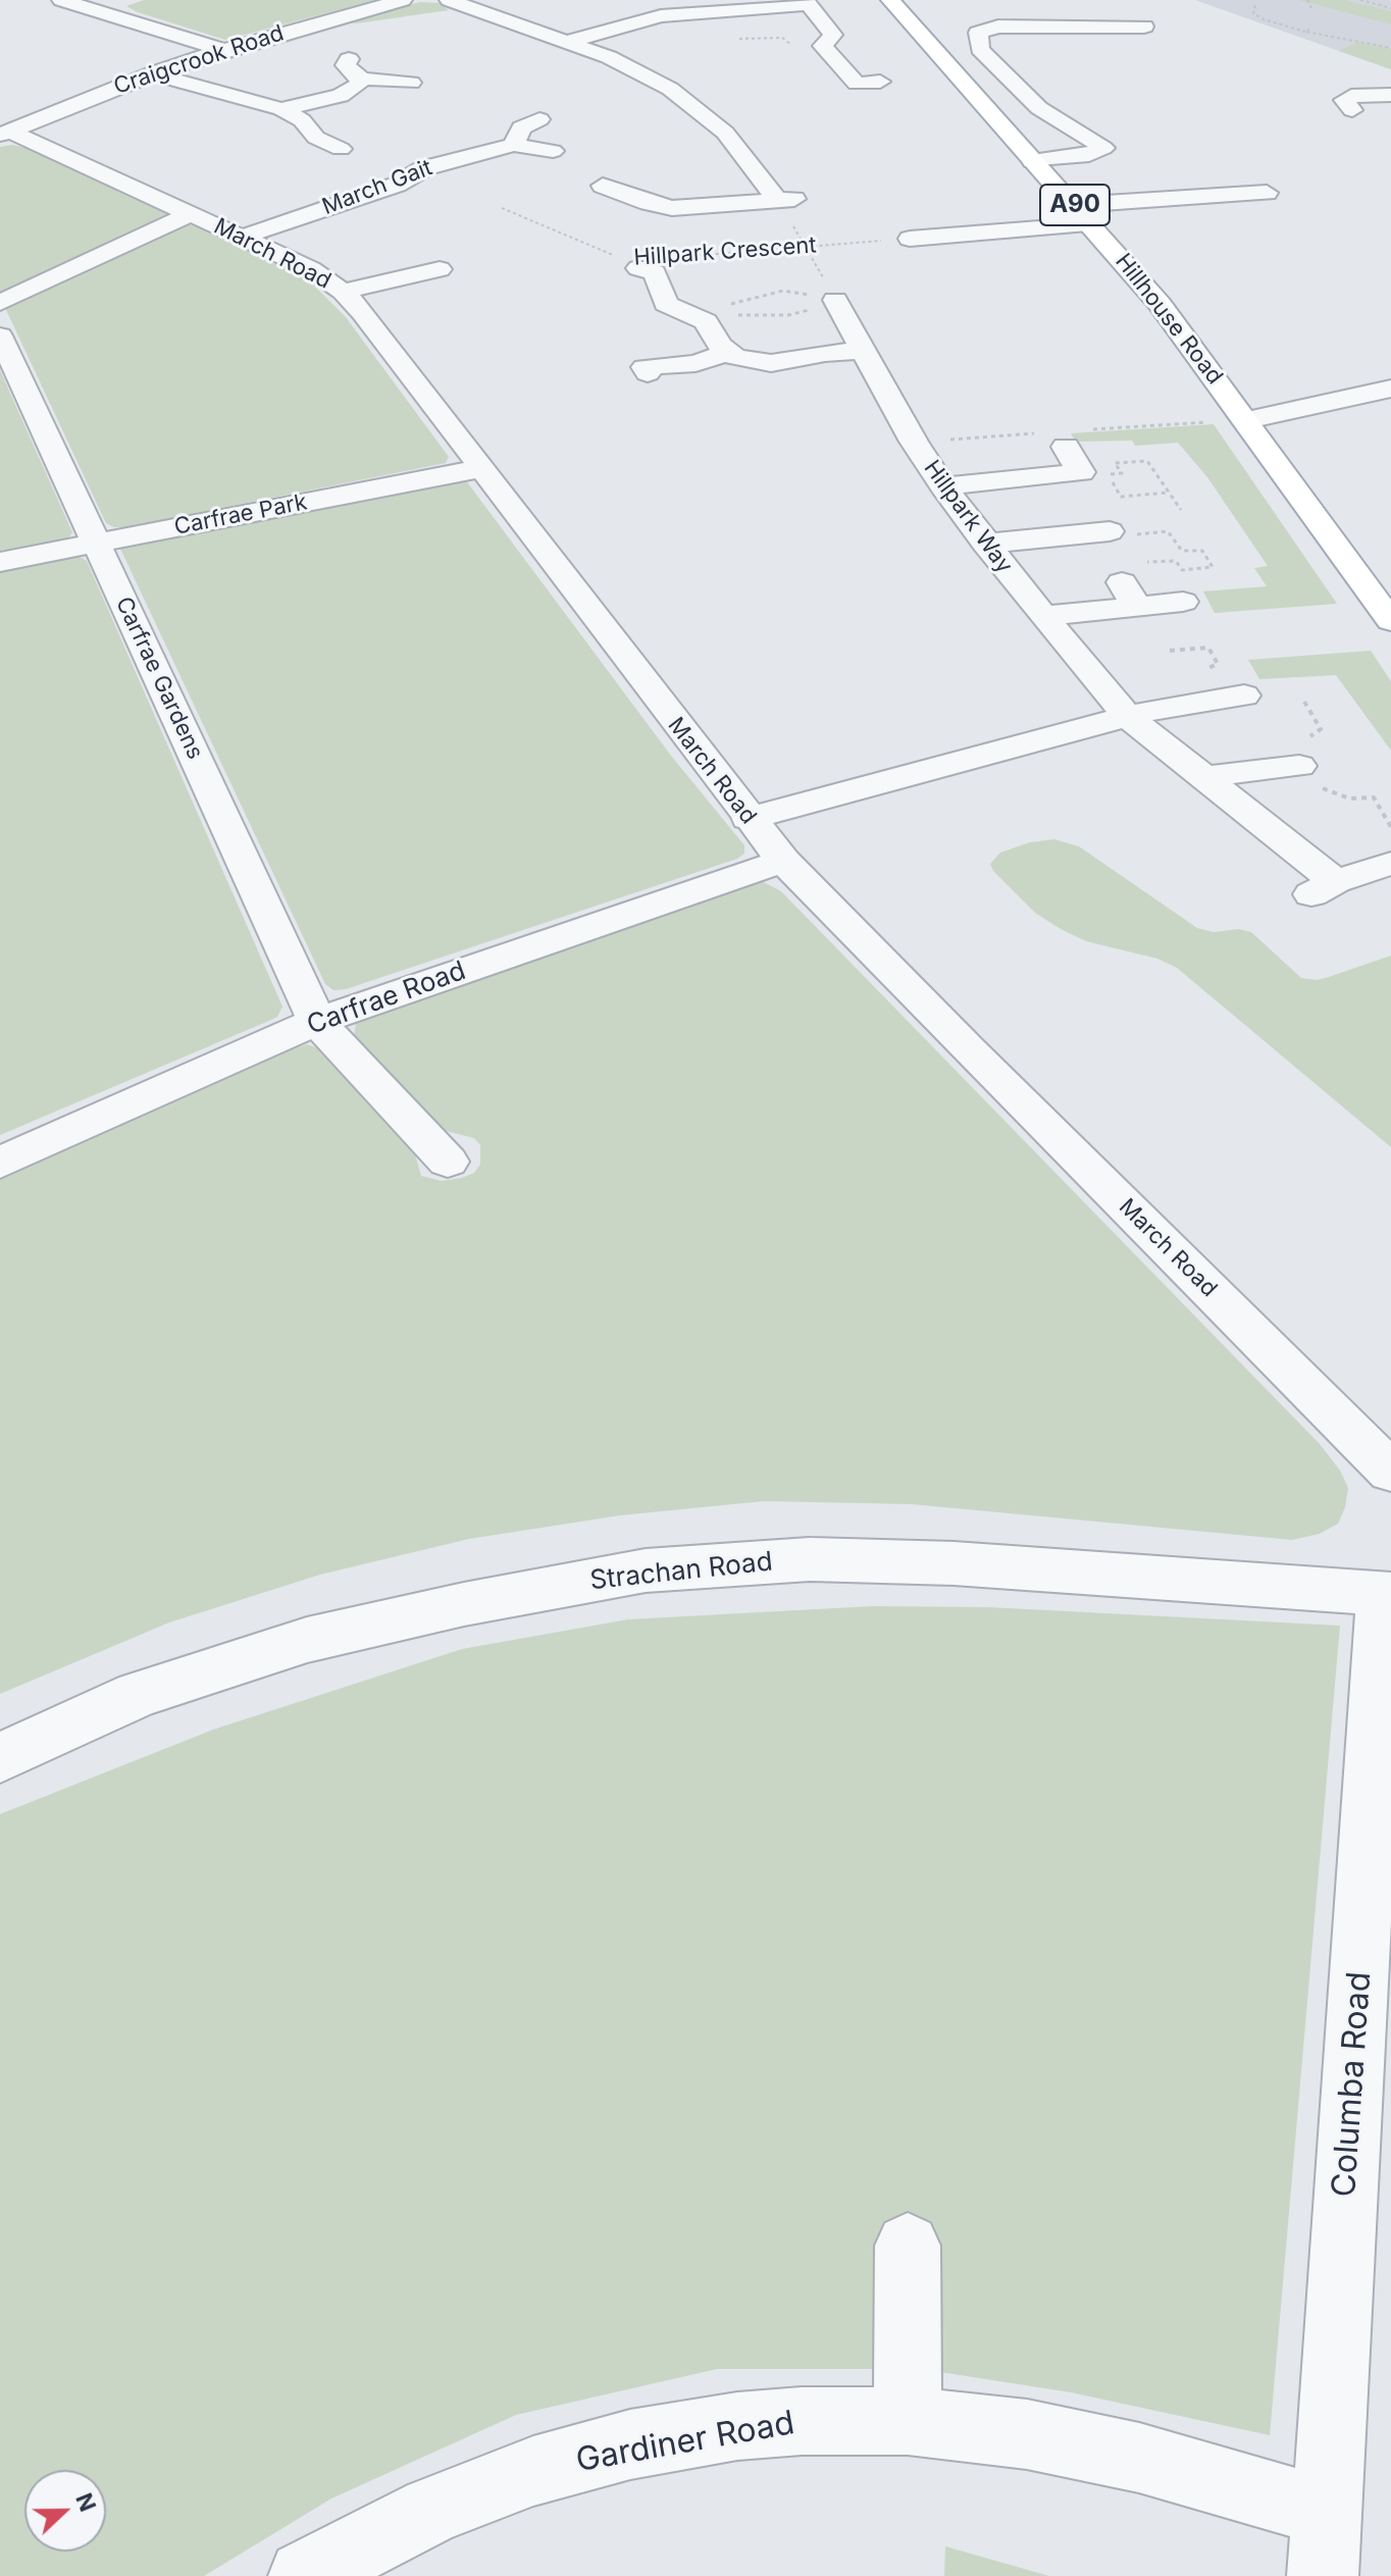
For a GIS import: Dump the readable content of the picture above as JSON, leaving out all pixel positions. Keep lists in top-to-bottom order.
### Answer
{
  "streets": {
    "main road": ["A90", "Hillhouse Road"],
    "street": [
      "Craigcrook Road",
      "March Gait",
      "Hillpark Crescent",
      "March Road",
      "Carfrae Park",
      "Hillpark Way",
      "Carfrae Gardens",
      "Carfrae Road",
      "Strachan Road",
      "Columba Road",
      "Gardiner Road"
    ]
  },
  "crossings": [
    ["Craigcrook Road", "March Road"],
    ["March Gait", "March Road"],
    ["March Road", "Carfrae Park"],
    ["March Road", "Carfrae Road"],
    ["Carfrae Park", "Carfrae Gardens"],
    ["Carfrae Gardens", "Carfrae Road"],
    ["Strachan Road", "Columba Road"],
    ["Columba Road", "Gardiner Road"]
  ],
  "north": "right"
}
